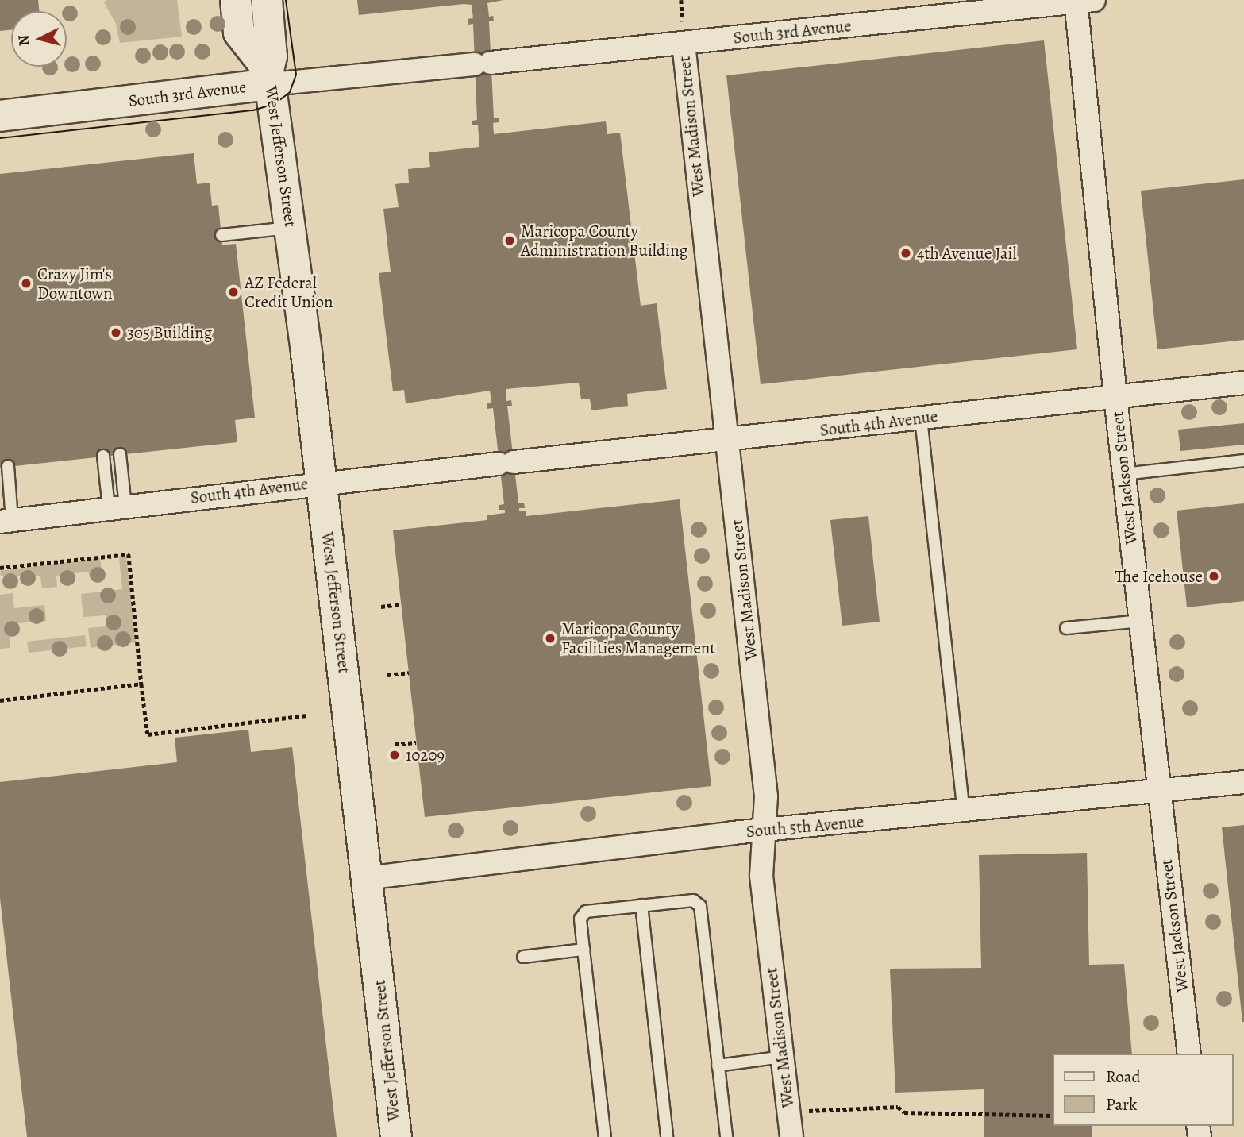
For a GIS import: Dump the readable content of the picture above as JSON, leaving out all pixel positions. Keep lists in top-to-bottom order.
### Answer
{
  "streets": {
    "main road": ["South 3rd Avenue", "West Jefferson Street"],
    "street": [
      "West Madison Street",
      "South 4th Avenue",
      "West Jackson Street",
      "South 5th Avenue"
    ]
  },
  "crossings": [
    ["South 3rd Avenue", "West Madison Street"],
    ["South 3rd Avenue", "West Jefferson Street"],
    ["South 3rd Avenue", "West Jackson Street"],
    ["West Madison Street", "South 4th Avenue"],
    ["West Madison Street", "South 5th Avenue"],
    ["West Jefferson Street", "South 4th Avenue"],
    ["West Jefferson Street", "South 5th Avenue"],
    ["South 4th Avenue", "West Jackson Street"],
    ["West Jackson Street", "South 5th Avenue"]
  ],
  "places": [
    "Maricopa County Administration Building",
    "4th Avenue Jail",
    "Crazy Jim's Downtown",
    "AZ Federal Credit Union",
    "305 Building",
    "The Icehouse",
    "Maricopa County Facilities Management",
    "10209"
  ],
  "legend": ["Road", "Park"],
  "north": "left"
}
